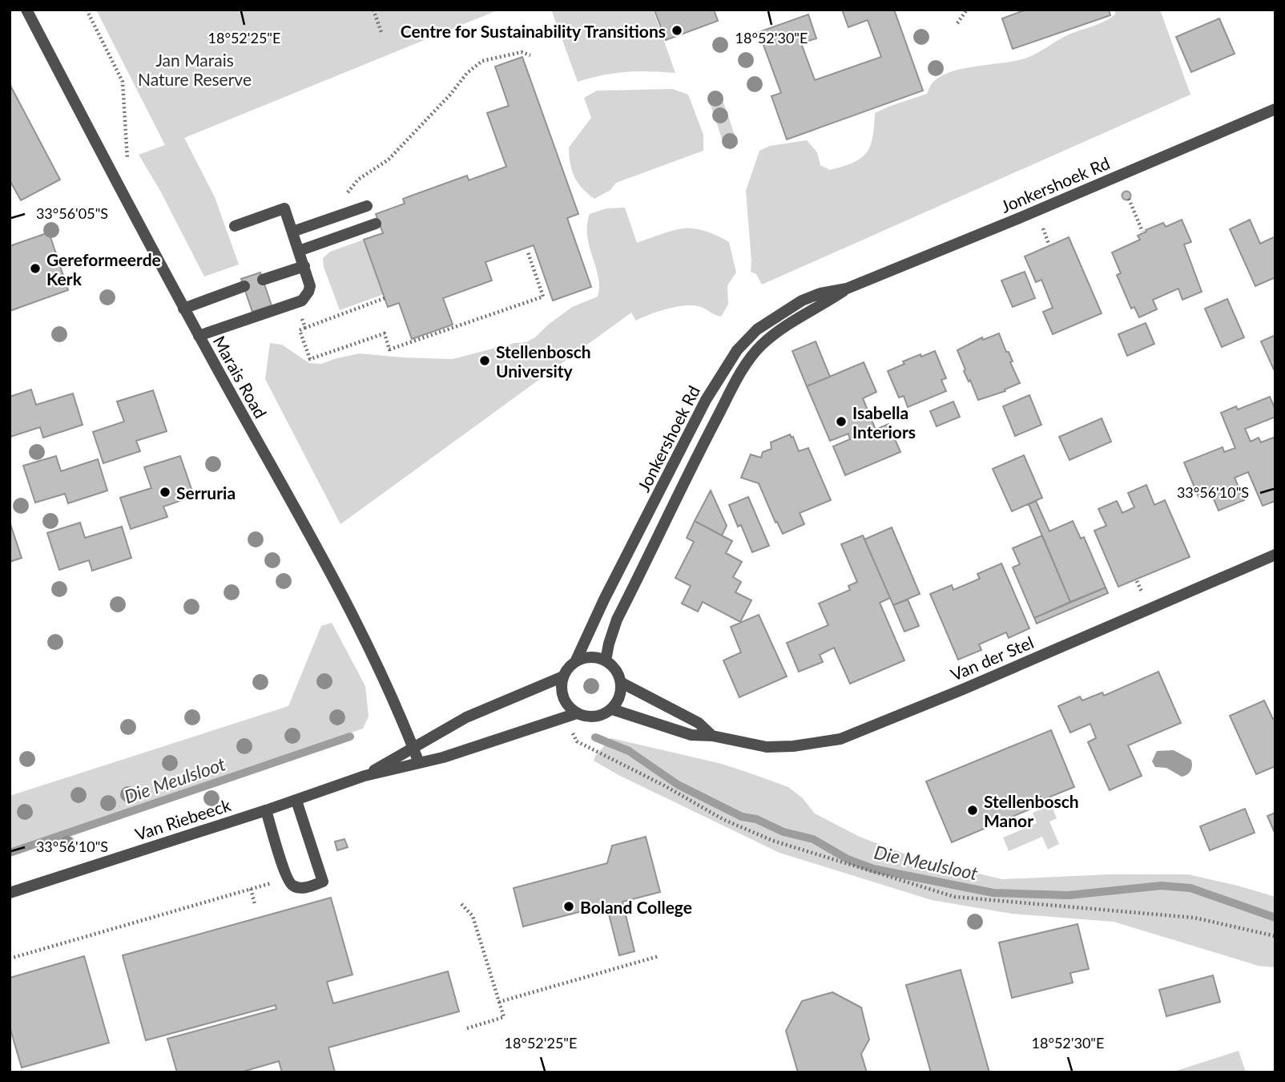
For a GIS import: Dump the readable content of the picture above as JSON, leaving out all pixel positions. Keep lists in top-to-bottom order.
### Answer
{
  "streets": {
    "street": [
      "Jonkershoek Rd",
      "Marais Road",
      "Van der Stel",
      "Van Riebeeck"
    ]
  },
  "crossings": [
    ["Jonkershoek Rd", "Van der Stel"],
    ["Jonkershoek Rd", "Van Riebeeck"],
    ["Marais Road", "Van Riebeeck"],
    ["Van der Stel", "Van Riebeeck"]
  ],
  "water": ["Die Meulsloot"],
  "parks": ["Jan Marais Nature Reserve"],
  "places": [
    "Centre for Sustainability Transitions",
    "Gereformeerde Kerk",
    "Stellenbosch University",
    "Isabella Interiors",
    "Serruria",
    "Stellenbosch Manor",
    "Boland College"
  ],
  "coordinates": [
    "18°52'25\"E",
    "18°52'30\"E",
    "33°56'05\"S",
    "33°56'10\"S"
  ]
}
